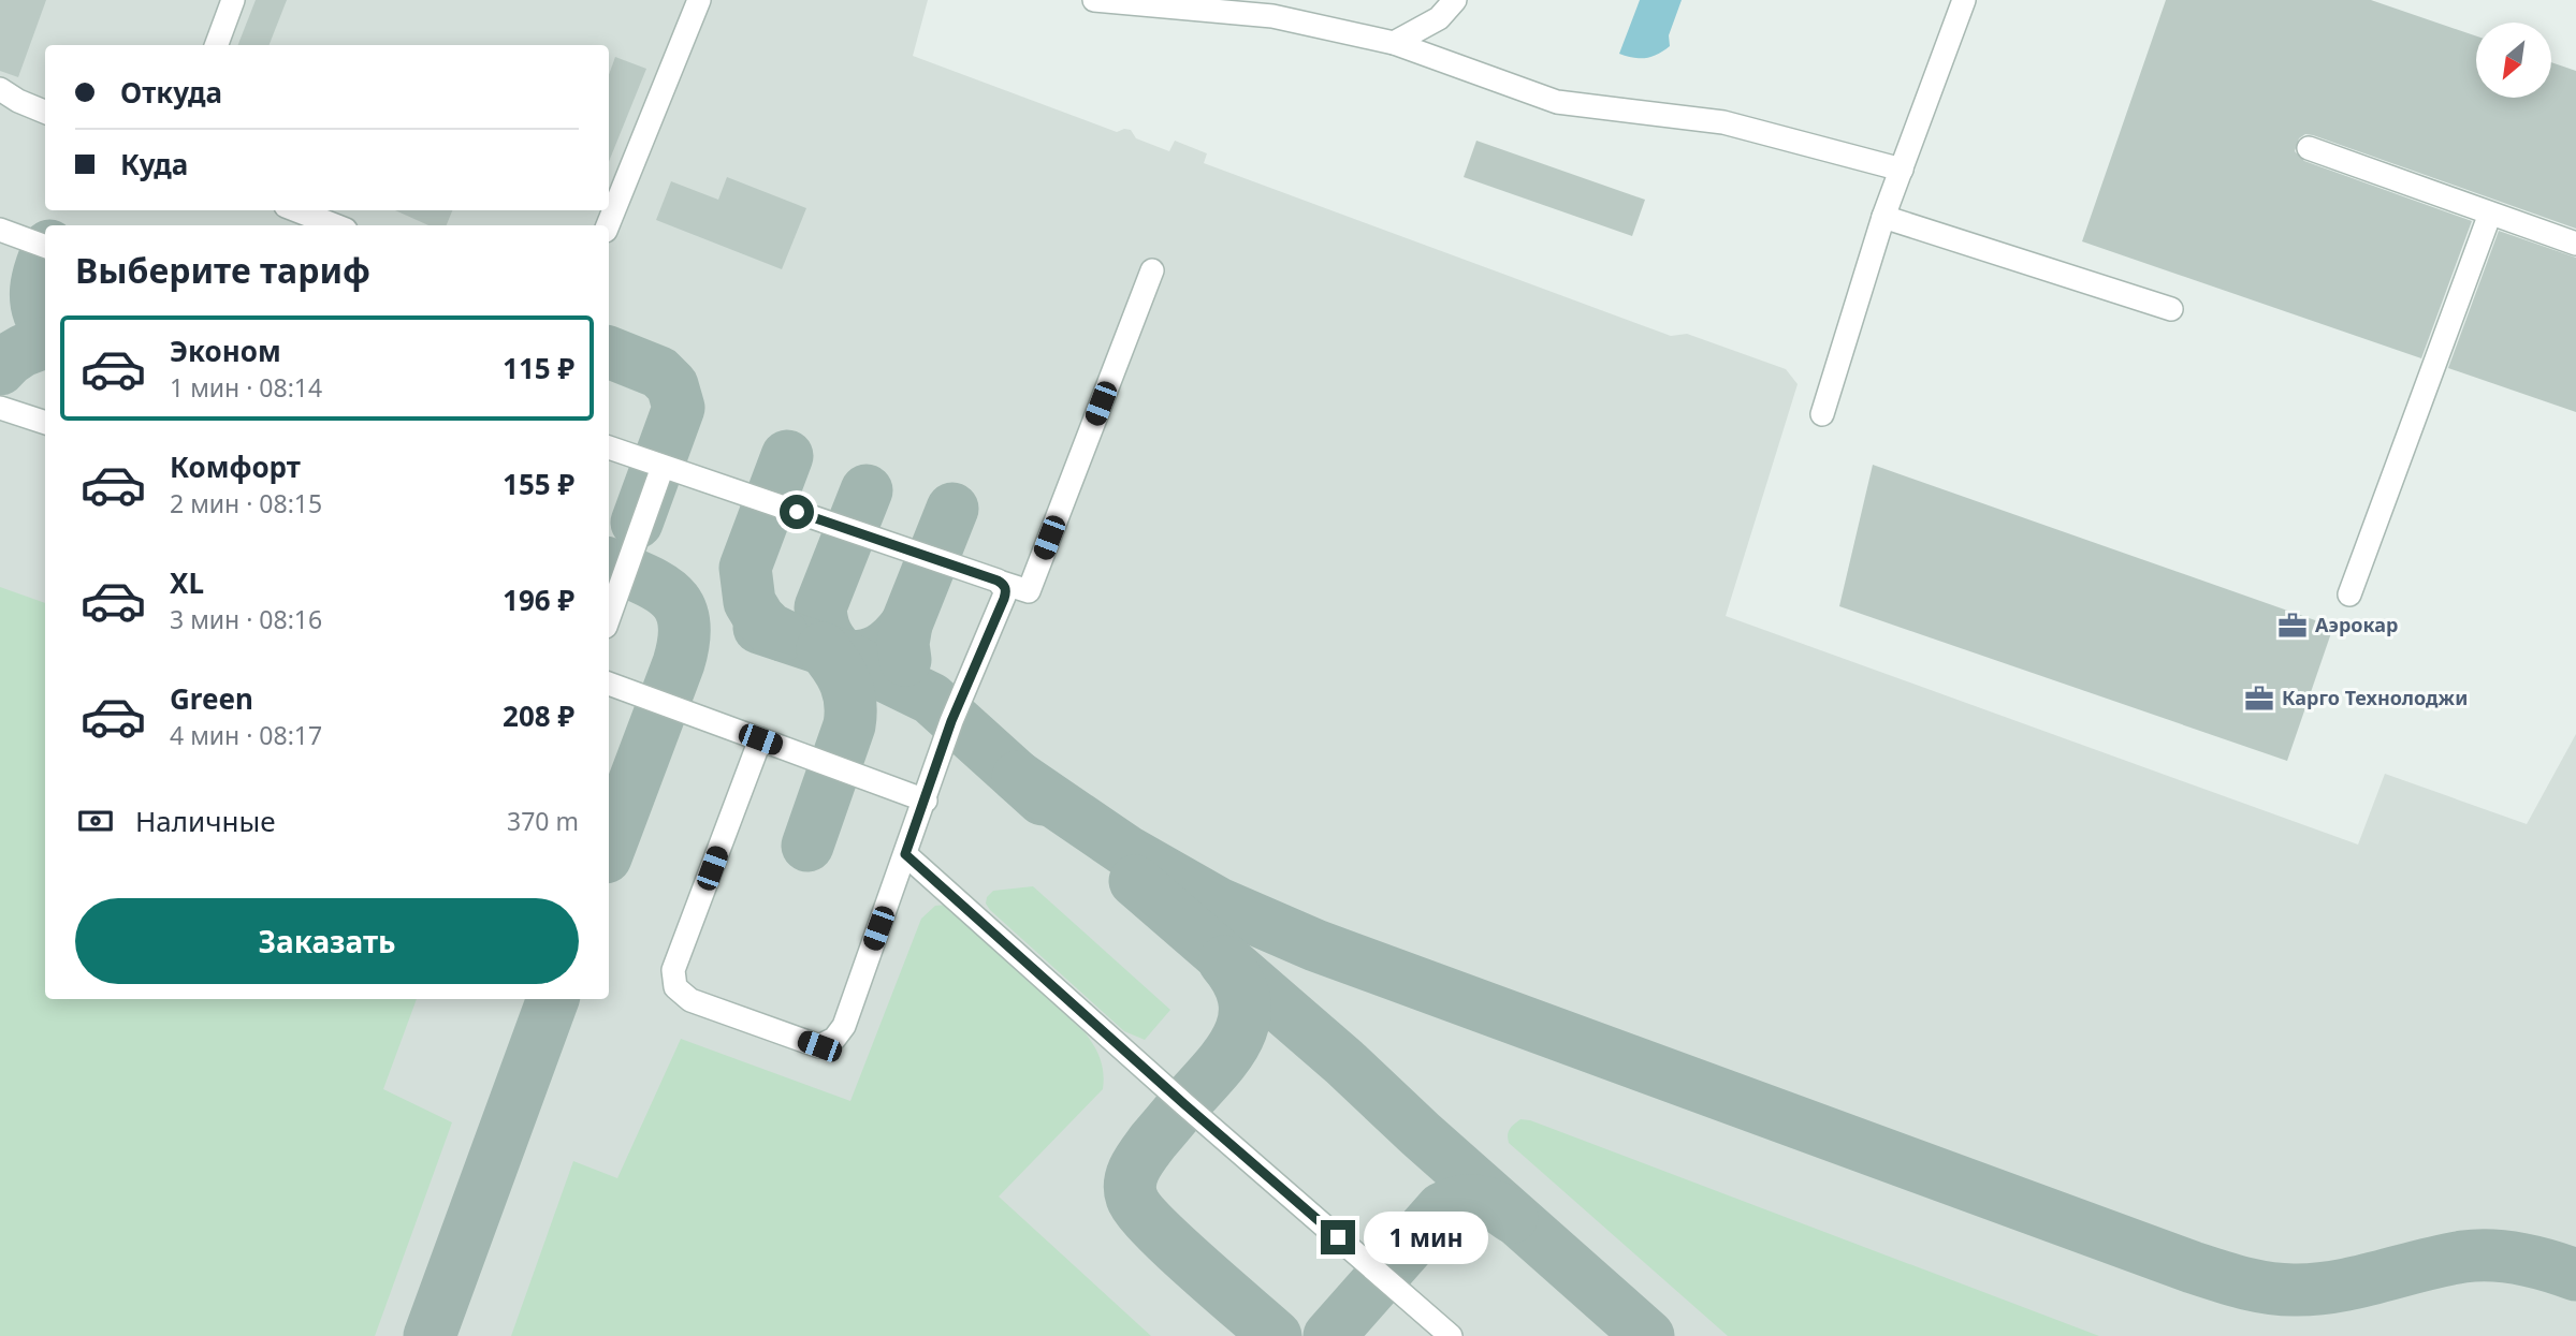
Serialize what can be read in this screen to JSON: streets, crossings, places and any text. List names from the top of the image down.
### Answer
{
  "places": {
    "office": ["Аэрокар", "Карго Технолоджи"]
  },
  "north": "bottom left",
  "page": {
    "banner": ["Откуда", "Куда"],
    "heading": "Выберите тариф",
    "list": [
      {
        "name": "Эконом",
        "note": "1 мин · 08:14",
        "value": "115 ₽"
      },
      {
        "name": "Комфорт",
        "note": "2 мин · 08:15",
        "value": "155 ₽"
      },
      {
        "name": "XL",
        "note": "3 мин · 08:16",
        "value": "196 ₽"
      },
      {
        "name": "Green",
        "note": "4 мин · 08:17",
        "value": "208 ₽"
      }
    ],
    "pay": ["Наличные", "370 m"],
    "buttons": "Заказать",
    "bubble": "1 мин"
  }
}
